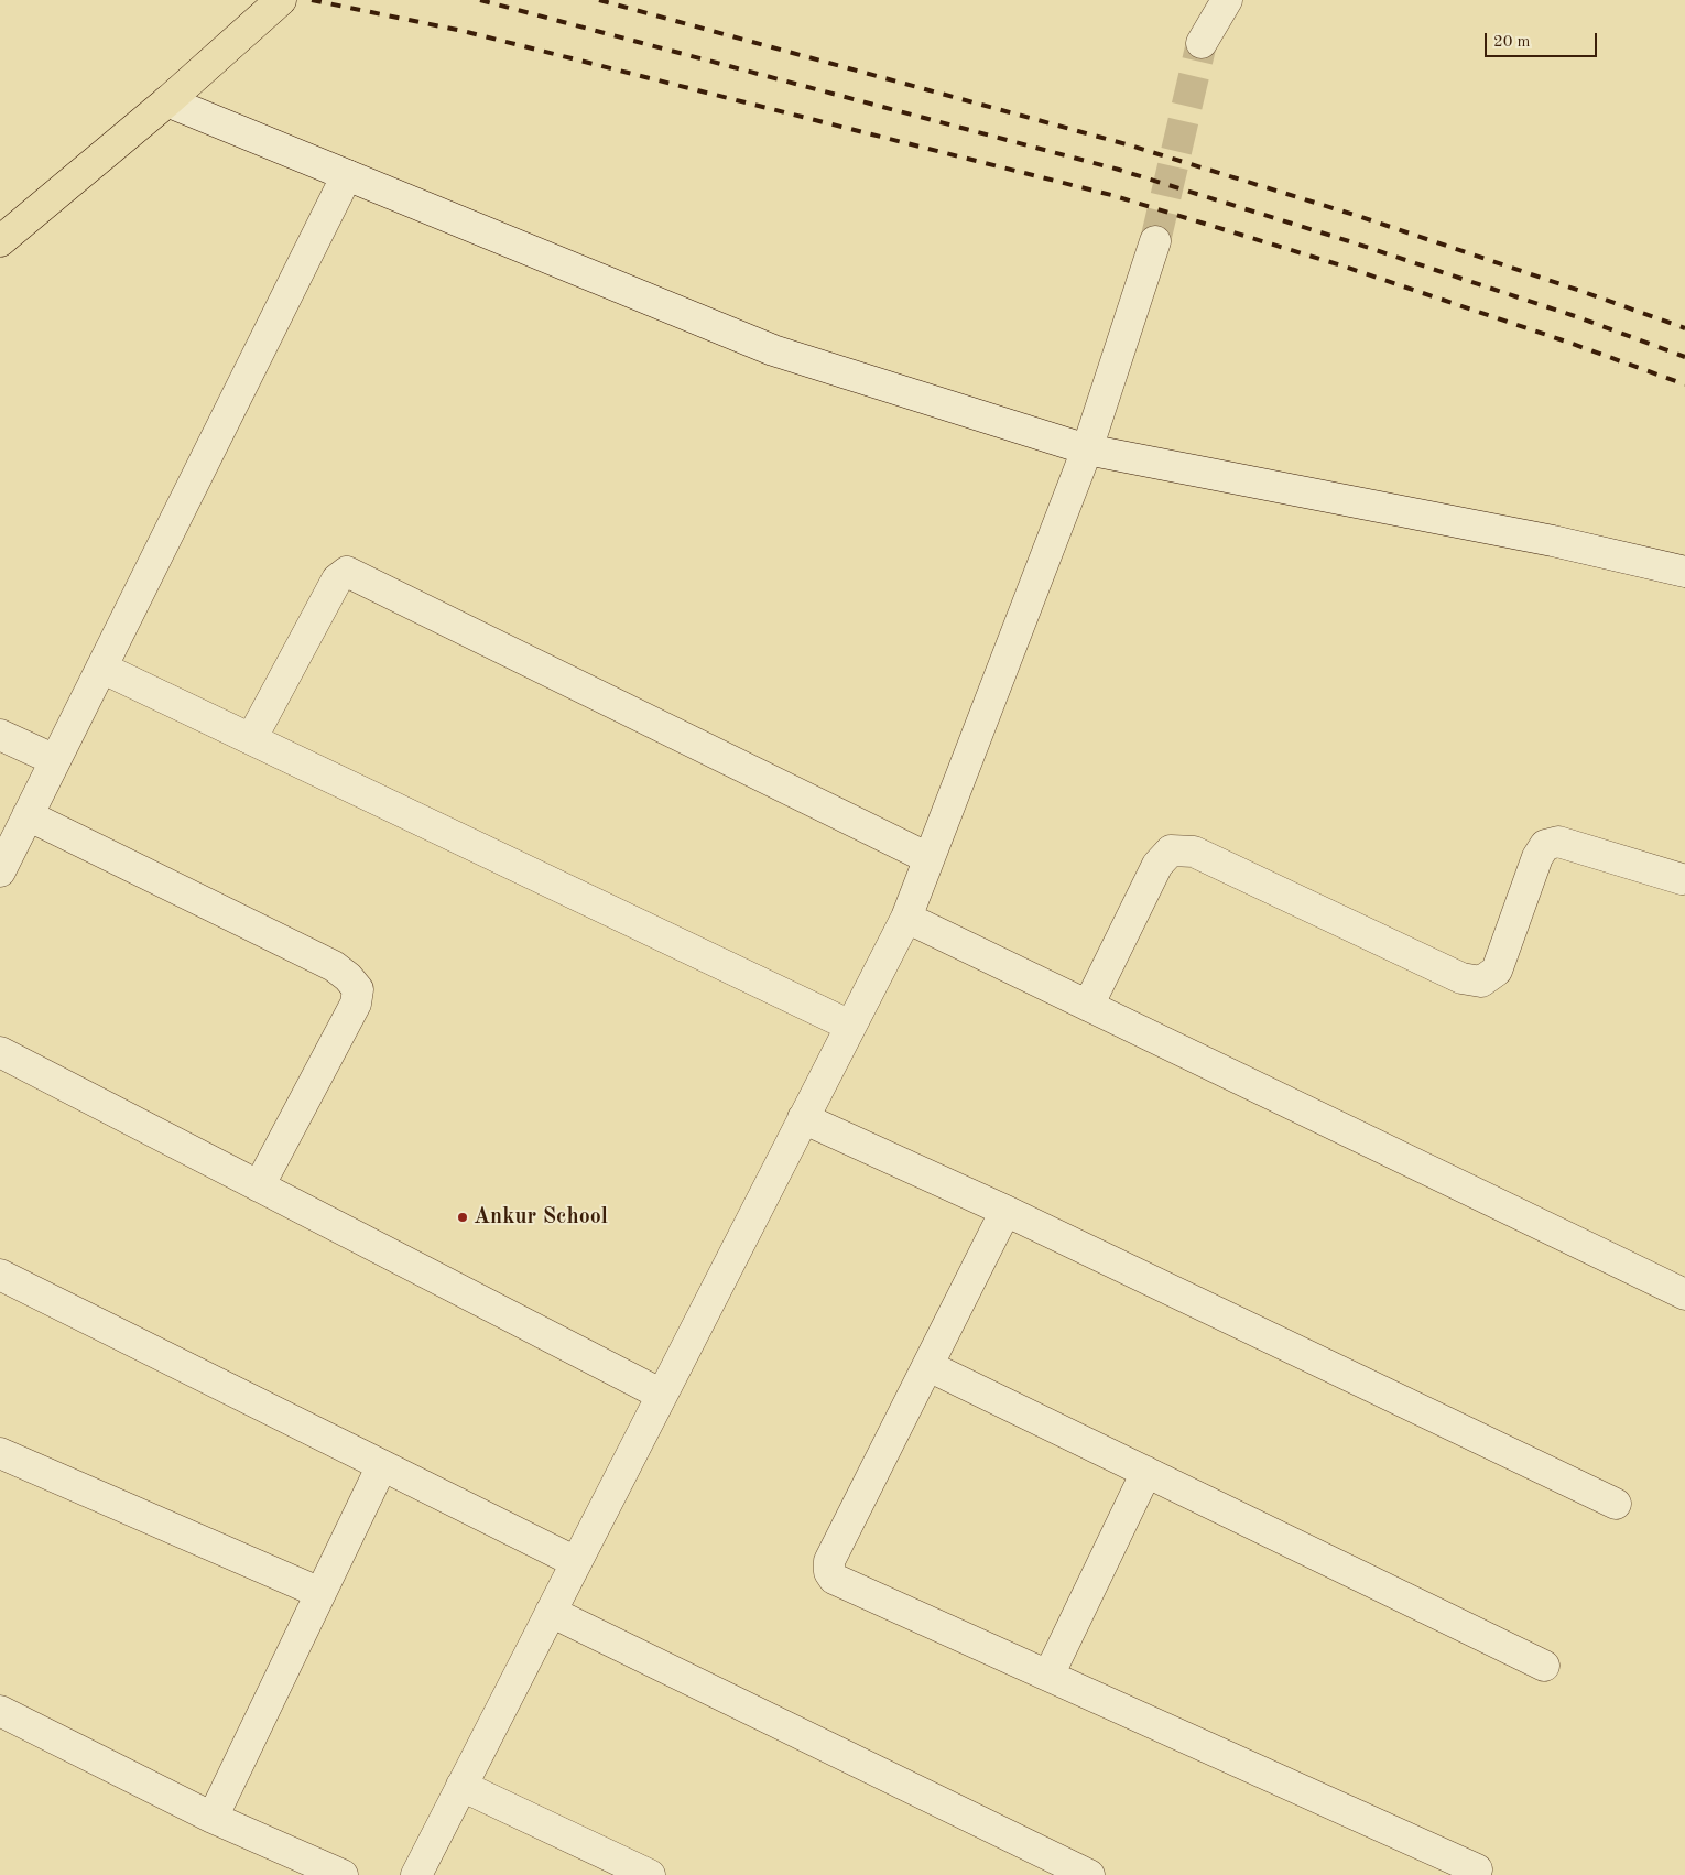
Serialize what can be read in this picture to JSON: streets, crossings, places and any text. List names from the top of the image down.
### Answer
{
  "places": ["Ankur School"],
  "scale_bar": "20 m"
}
